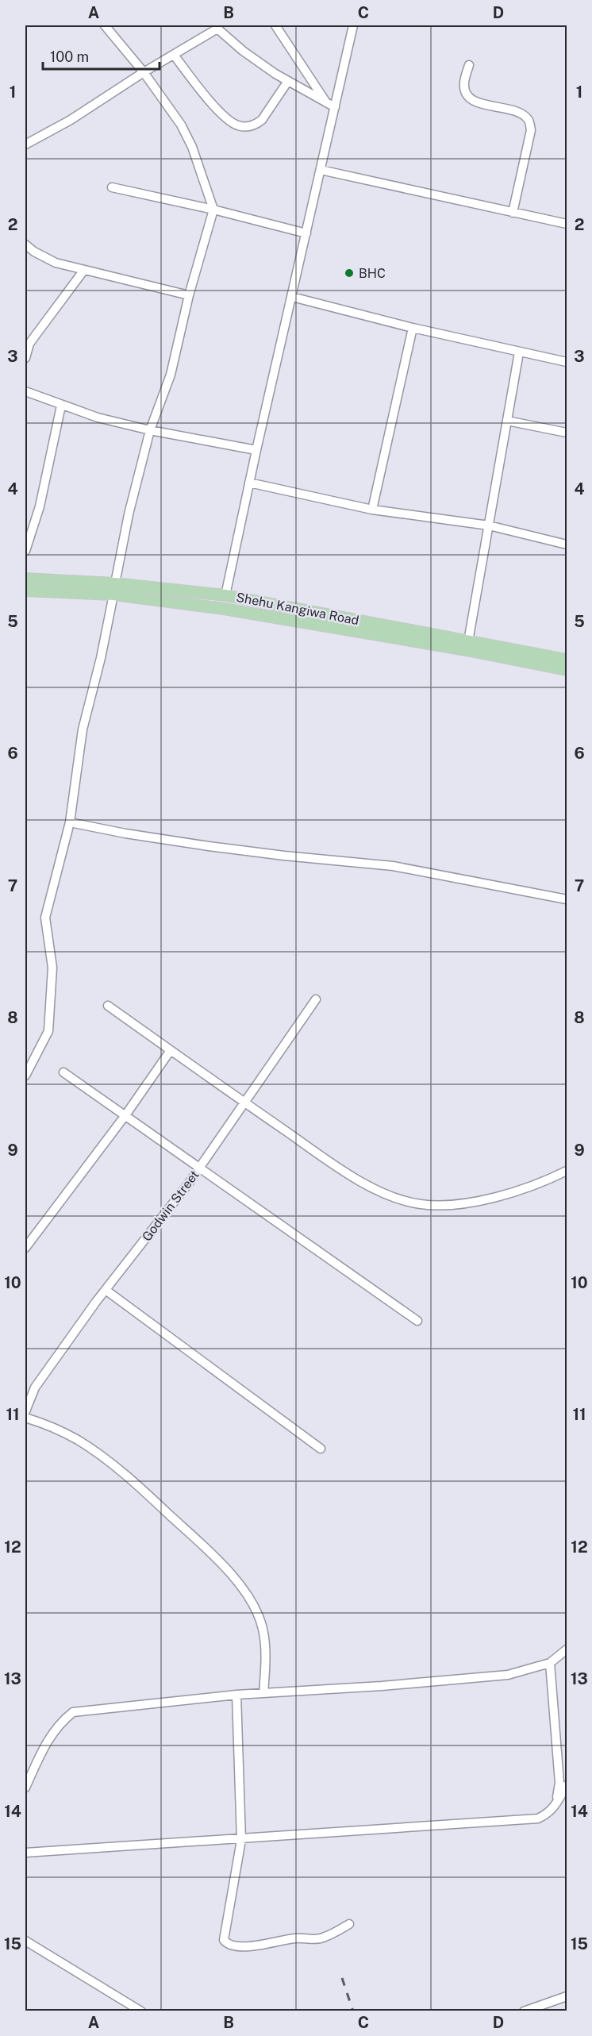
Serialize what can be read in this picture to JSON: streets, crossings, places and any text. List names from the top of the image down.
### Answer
{
  "streets": {
    "main road": ["Shehu Kangiwa Road"],
    "street": ["Godwin Street"]
  },
  "places": ["BHC"],
  "scale_bar": "100 m",
  "grid": {
    "columns": [
      "A",
      "B",
      "C",
      "D"
    ],
    "rows": [
      "1",
      "2",
      "3",
      "4",
      "5",
      "6",
      "7",
      "8",
      "9",
      "10",
      "11",
      "12",
      "13",
      "14",
      "15"
    ]
  }
}
